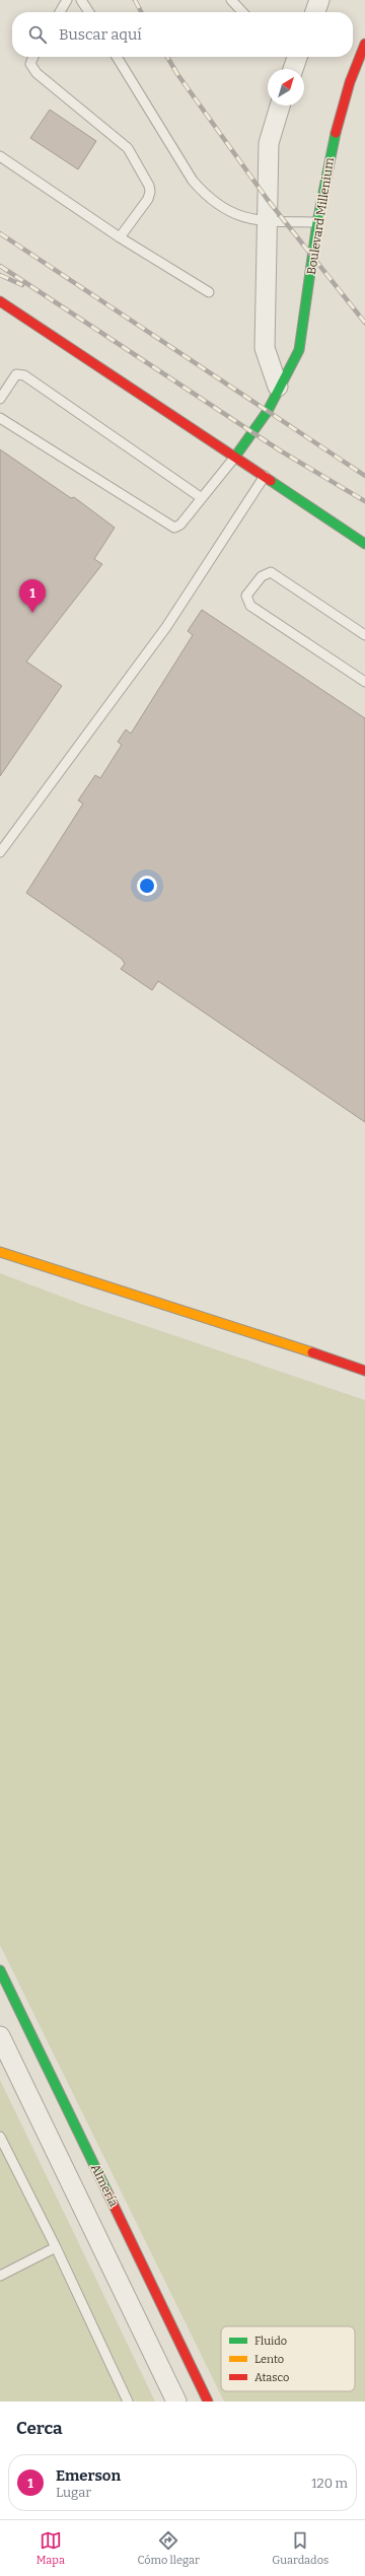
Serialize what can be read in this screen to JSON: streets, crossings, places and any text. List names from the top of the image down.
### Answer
{
  "streets": {
    "street": ["Boulevard Millenium", "Almería"]
  },
  "legend": ["Fluido", "Lento", "Atasco"],
  "north": "top right",
  "page": {
    "search": "Buscar aquí",
    "pins": "1",
    "heading": "Cerca",
    "list": [
      {
        "mark": "1",
        "name": "Emerson",
        "note": "Lugar",
        "value": "120 m"
      }
    ],
    "nav": ["Mapa", "Cómo llegar", "Guardados"]
  }
}
